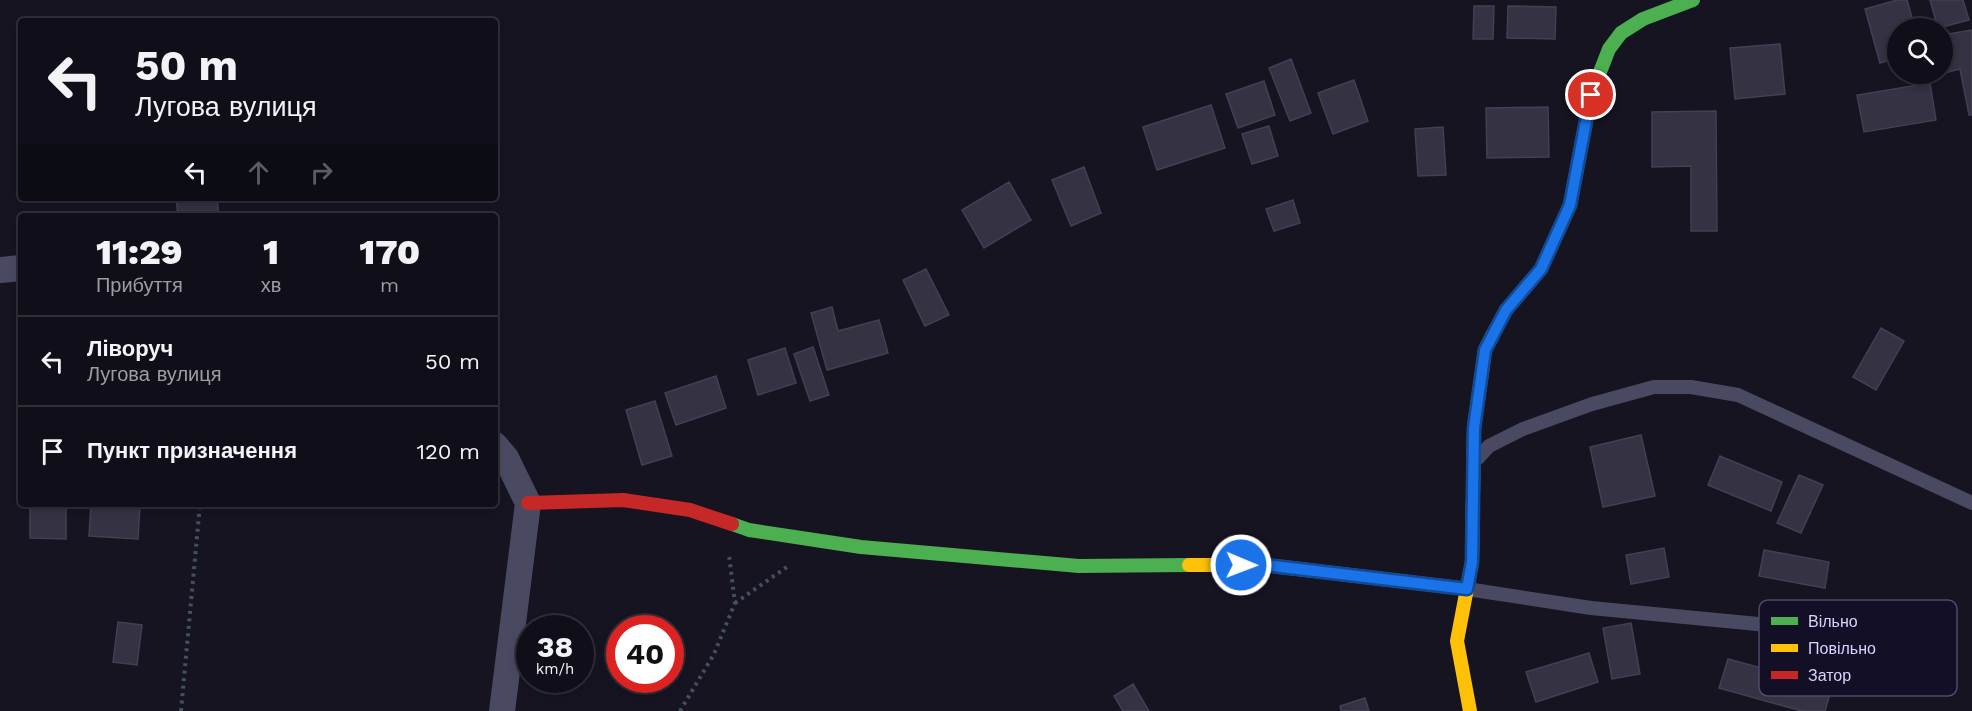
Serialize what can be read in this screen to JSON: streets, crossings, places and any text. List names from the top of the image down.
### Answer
{
  "legend": ["Вільно", "Повільно", "Затор"],
  "page": {
    "turn": ["50 m", "Лугова вулиця"],
    "eta": [
      "11:29",
      "Прибуття",
      "1",
      "хв",
      "170",
      "m"
    ],
    "list": [
      {
        "name": "Ліворуч",
        "note": "Лугова вулиця",
        "value": "50 m"
      },
      {
        "name": "Пункт призначення",
        "value": "120 m"
      }
    ],
    "speed": "38 km/h",
    "limit": "40"
  }
}
